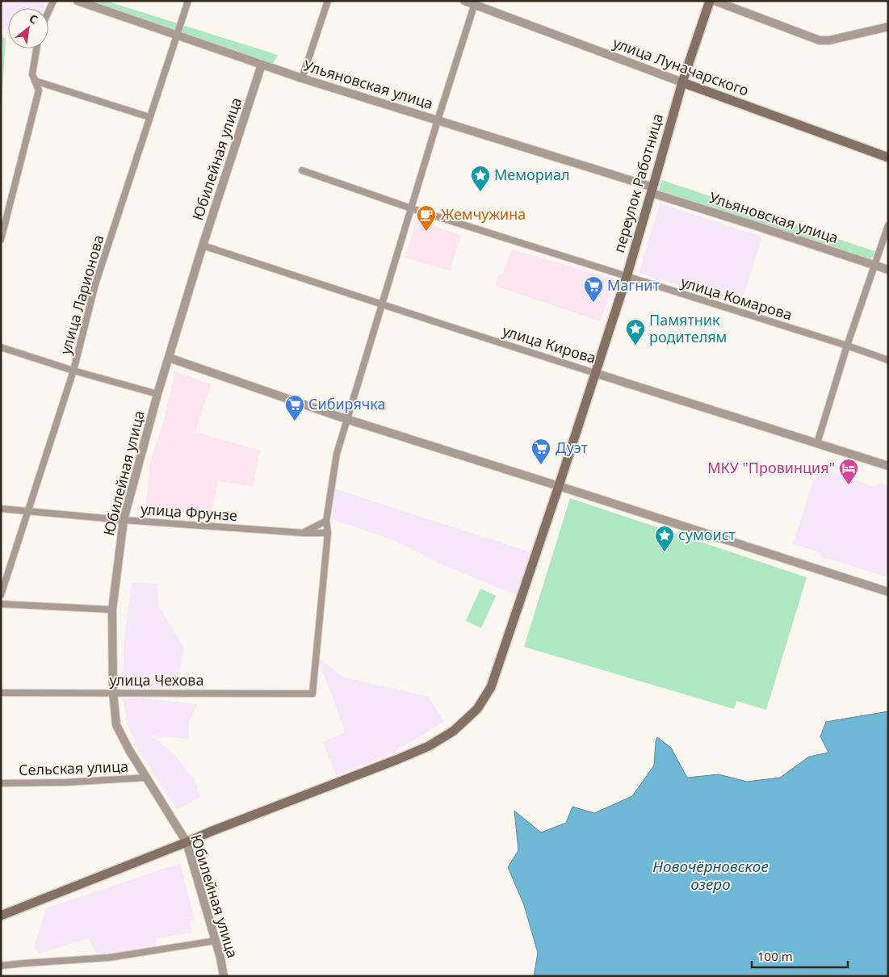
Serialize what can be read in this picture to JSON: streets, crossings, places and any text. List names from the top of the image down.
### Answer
{
  "streets": {
    "main road": ["улица Луначарского", "переулок Работница"],
    "street": [
      "Ульяновская улица",
      "Юбилейная улица",
      "улица Ларионова",
      "улица Комарова",
      "улица Кирова",
      "улица Фрунзе",
      "улица Чехова",
      "Сельская улица"
    ]
  },
  "crossings": [
    ["улица Луначарского", "переулок Работница"],
    ["Ульяновская улица", "Юбилейная улица"],
    ["Ульяновская улица", "переулок Работница"],
    ["Ульяновская улица", "улица Ларионова"],
    ["Юбилейная улица", "переулок Работница"],
    ["Юбилейная улица", "улица Кирова"],
    ["Юбилейная улица", "улица Фрунзе"],
    ["Юбилейная улица", "улица Чехова"],
    ["Юбилейная улица", "Сельская улица"],
    ["переулок Работница", "улица Комарова"],
    ["переулок Работница", "улица Кирова"],
    ["улица Ларионова", "улица Фрунзе"],
    ["улица Фрунзе", "улица Чехова"]
  ],
  "water": ["Новочёрновское озеро"],
  "places": {
    "place": ["Мемориал", "Памятник родителям", "сумоист"],
    "cafe": ["Жемчужина"],
    "supermarket": ["Магнит", "Сибирячка", "Дуэт"],
    "hotel": ["МКУ \"Провинция\""]
  },
  "scale_bar": "100 m",
  "north": "top right"
}
